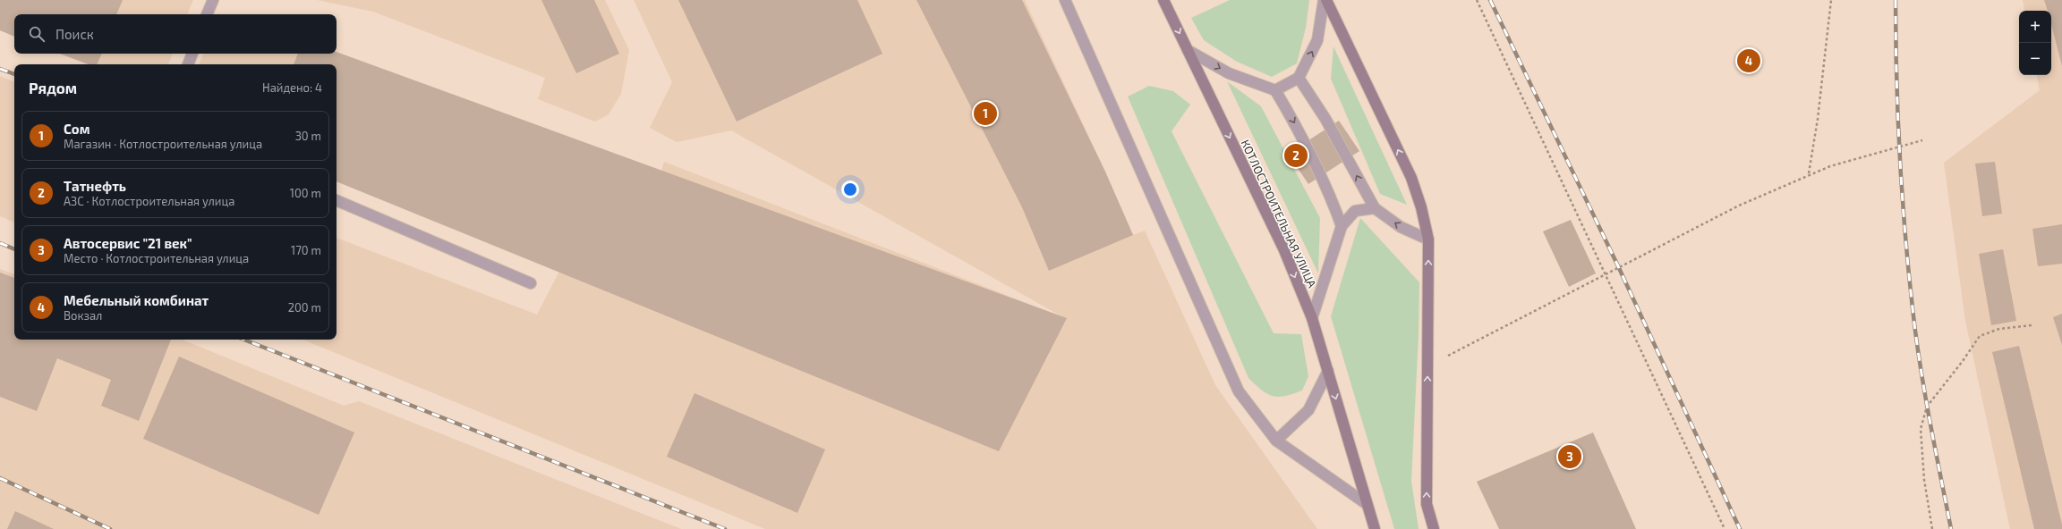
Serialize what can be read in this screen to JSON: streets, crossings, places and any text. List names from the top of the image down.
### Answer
{
  "streets": {
    "main road": ["КОТЛОСТРОИТЕЛЬНАЯ УЛИЦА"]
  },
  "one_way": ["КОТЛОСТРОИТЕЛЬНАЯ УЛИЦА"],
  "page": {
    "map_buttons": ["+", "−"],
    "search": "Поиск",
    "pins": [
      "4",
      "1",
      "2",
      "3"
    ],
    "heading": ["Рядом", "Найдено: 4"],
    "list": [
      {
        "mark": "1",
        "name": "Сом",
        "note": "Магазин · Котлостроительная улица",
        "value": "30 m"
      },
      {
        "mark": "2",
        "name": "Татнефть",
        "note": "АЗС · Котлостроительная улица",
        "value": "100 m"
      },
      {
        "mark": "3",
        "name": "Автосервис \"21 век\"",
        "note": "Место · Котлостроительная улица",
        "value": "170 m"
      },
      {
        "mark": "4",
        "name": "Мебельный комбинат",
        "note": "Вокзал",
        "value": "200 m"
      }
    ]
  }
}
